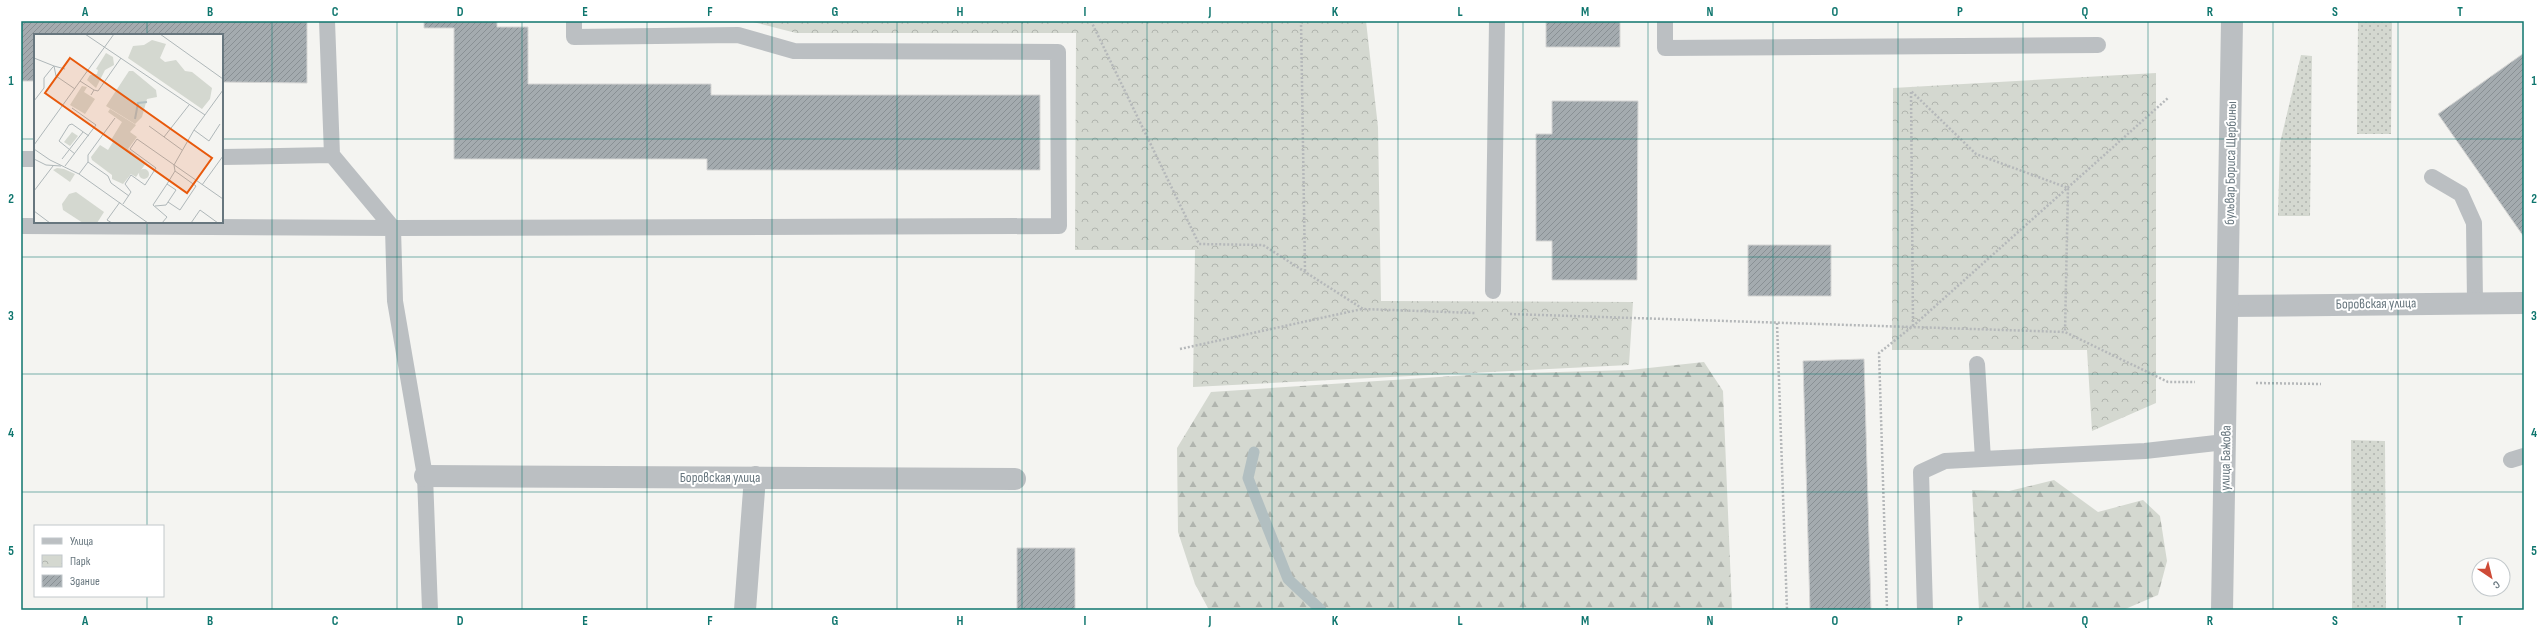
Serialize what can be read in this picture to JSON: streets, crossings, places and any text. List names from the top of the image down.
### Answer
{
  "streets": {
    "street": ["бульвар Бориса Щербины", "Боровская улица", "улица Бажова"]
  },
  "crossings": [
    ["бульвар Бориса Щербины", "Боровская улица"],
    ["бульвар Бориса Щербины", "улица Бажова"],
    ["Боровская улица", "улица Бажова"]
  ],
  "legend": ["Улица", "Парк", "Здание"],
  "north": "bottom right",
  "grid": {
    "columns": [
      "A",
      "B",
      "C",
      "D",
      "E",
      "F",
      "G",
      "H",
      "I",
      "J",
      "K",
      "L",
      "M",
      "N",
      "O",
      "P",
      "Q",
      "R",
      "S",
      "T"
    ],
    "rows": [
      "1",
      "2",
      "3",
      "4",
      "5"
    ]
  }
}
